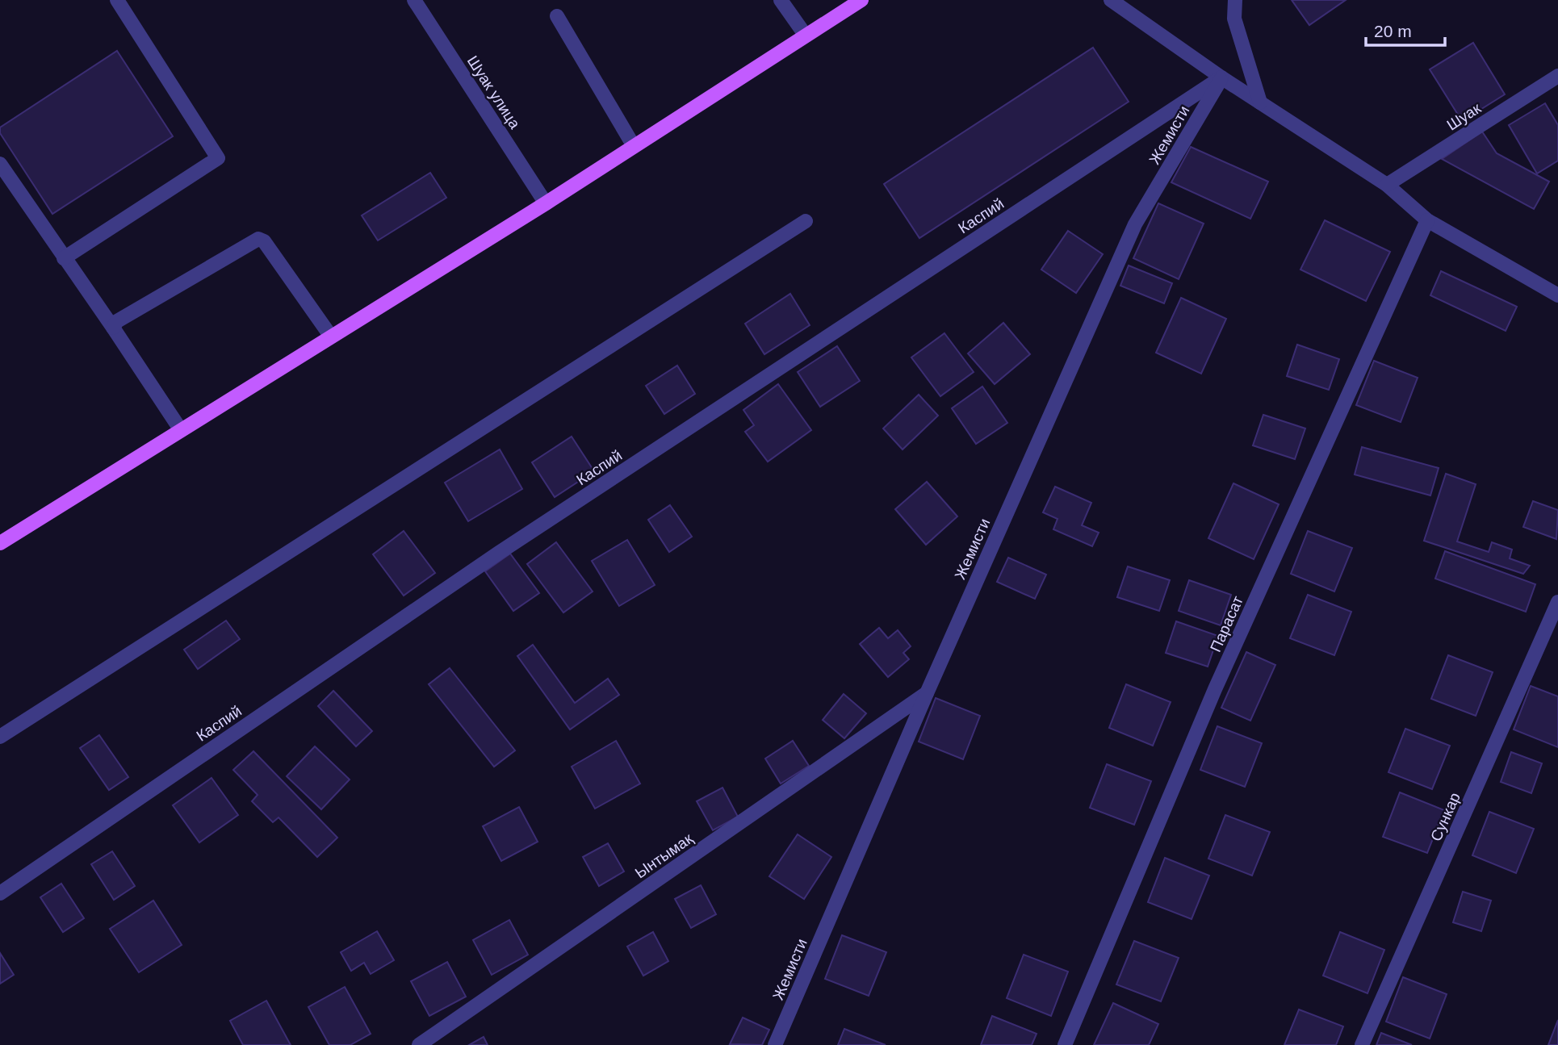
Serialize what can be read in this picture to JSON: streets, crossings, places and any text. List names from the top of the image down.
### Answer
{
  "streets": {
    "street": [
      "Шуак улица",
      "Шуак",
      "Жемисти",
      "Каспий",
      "Парасат",
      "Сункар",
      "Ынтымақ"
    ]
  },
  "crossings": [
    ["Жемисти", "Каспий"],
    ["Жемисти", "Ынтымақ"]
  ],
  "scale_bar": "20 m"
}
